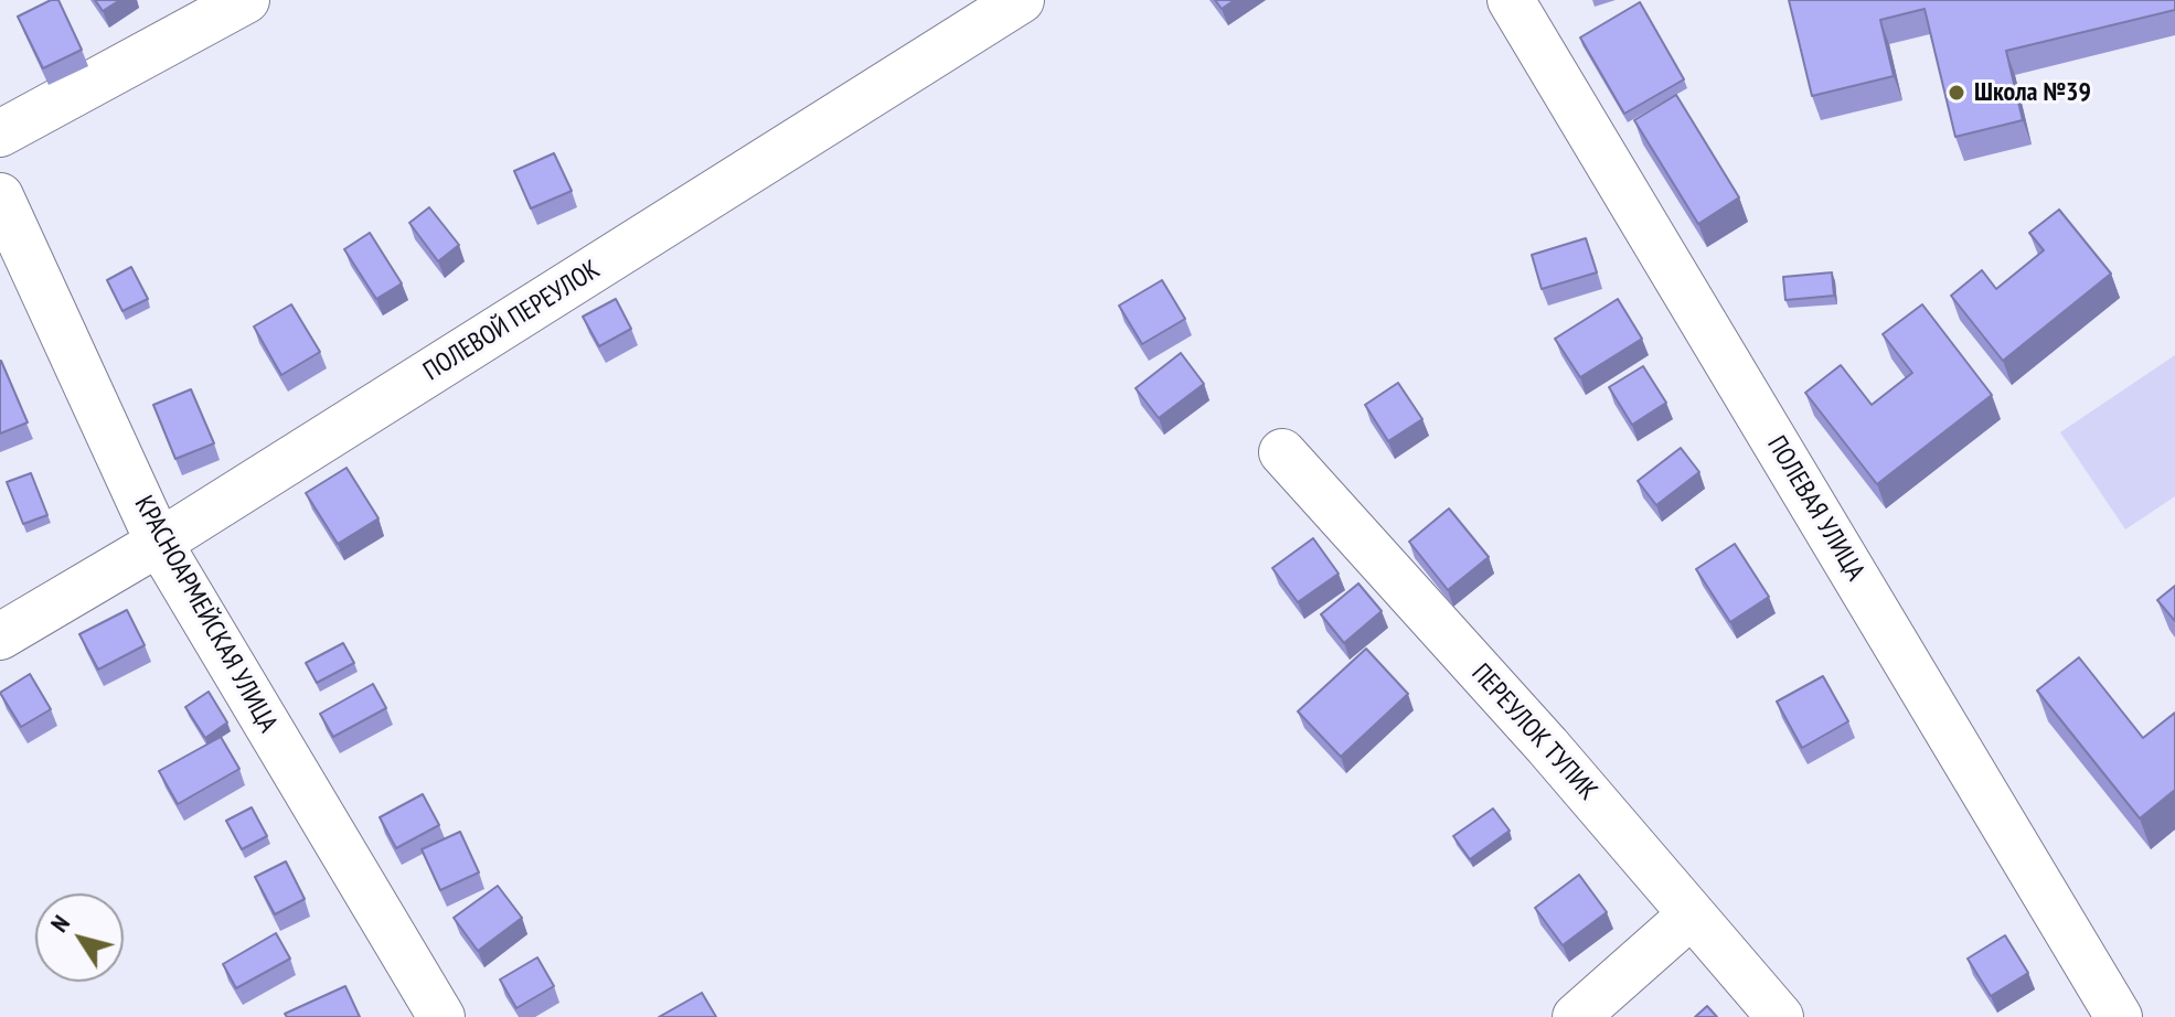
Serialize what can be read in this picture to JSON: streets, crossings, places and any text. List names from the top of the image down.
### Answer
{
  "streets": {
    "street": [
      "ПОЛЕВОЙ ПЕРЕУЛОК",
      "ПОЛЕВАЯ УЛИЦА",
      "КРАСНОАРМЕЙСКАЯ УЛИЦА",
      "ПЕРЕУЛОК ТУПИК"
    ]
  },
  "crossings": [
    ["ПОЛЕВОЙ ПЕРЕУЛОК", "КРАСНОАРМЕЙСКАЯ УЛИЦА"]
  ],
  "places": ["Школа №39"],
  "north": "top left"
}
